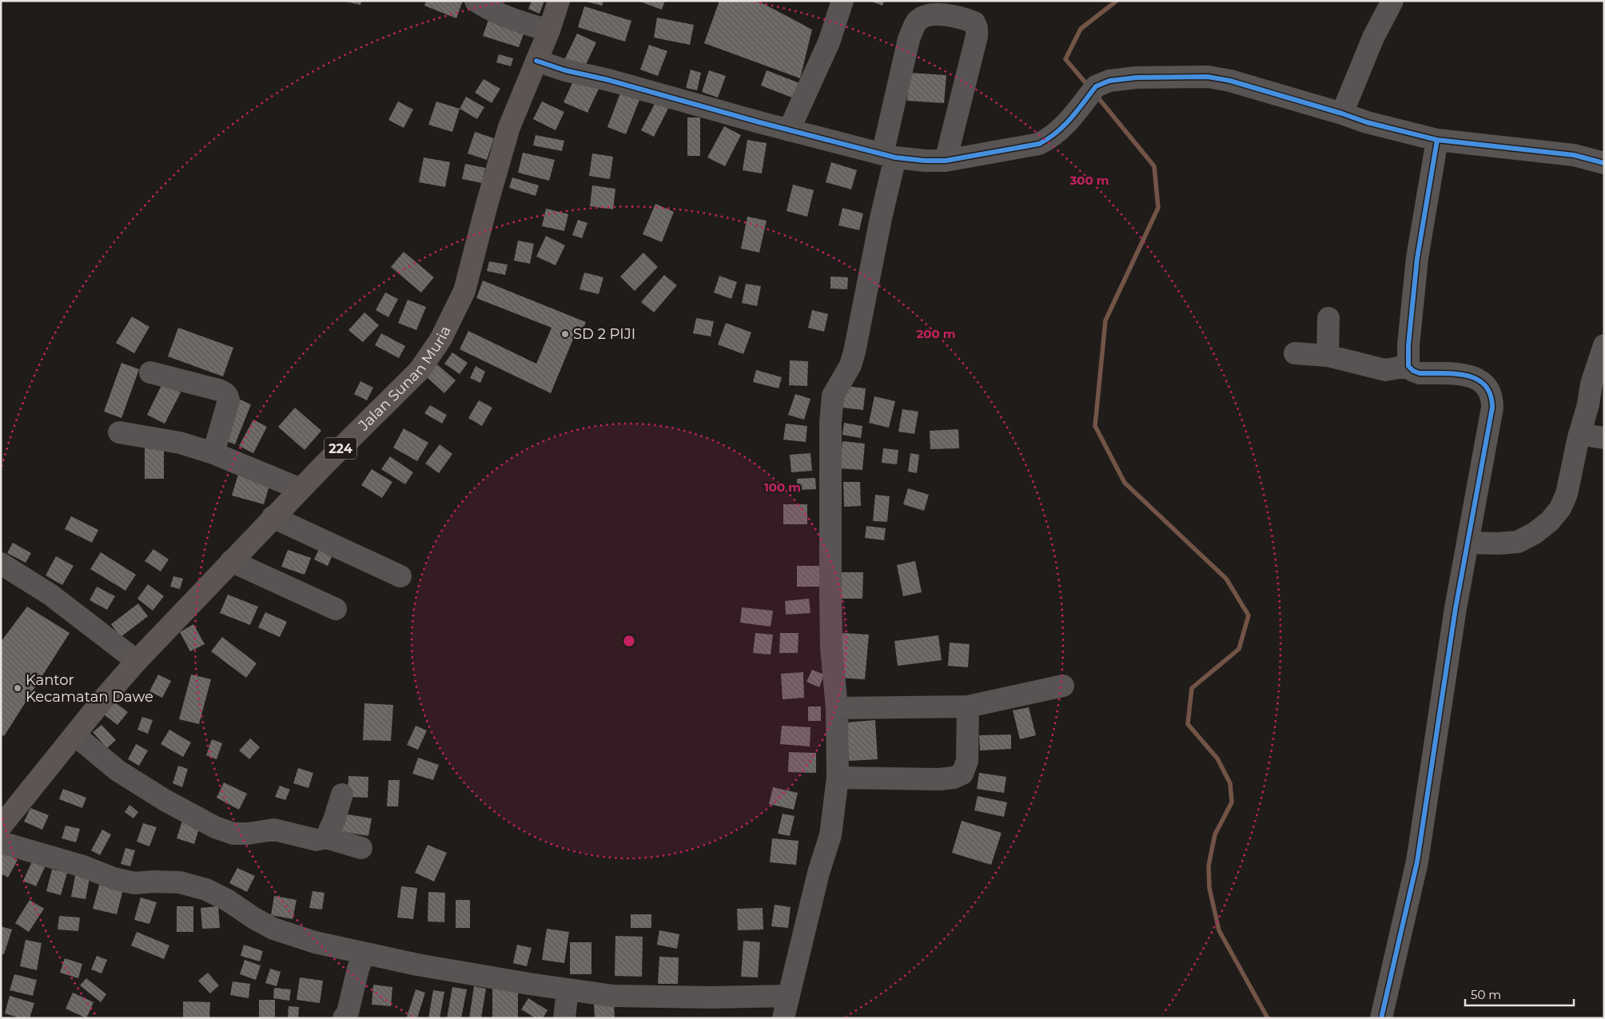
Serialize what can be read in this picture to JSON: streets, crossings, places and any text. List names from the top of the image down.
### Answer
{
  "streets": {
    "main road": ["Jalan Sunan Muria", "224"]
  },
  "places": ["SD 2 PIJI", "Kantor Kecamatan Dawe"],
  "scale_bar": "50 m",
  "rings": ["300 m", "200 m", "100 m"]
}
